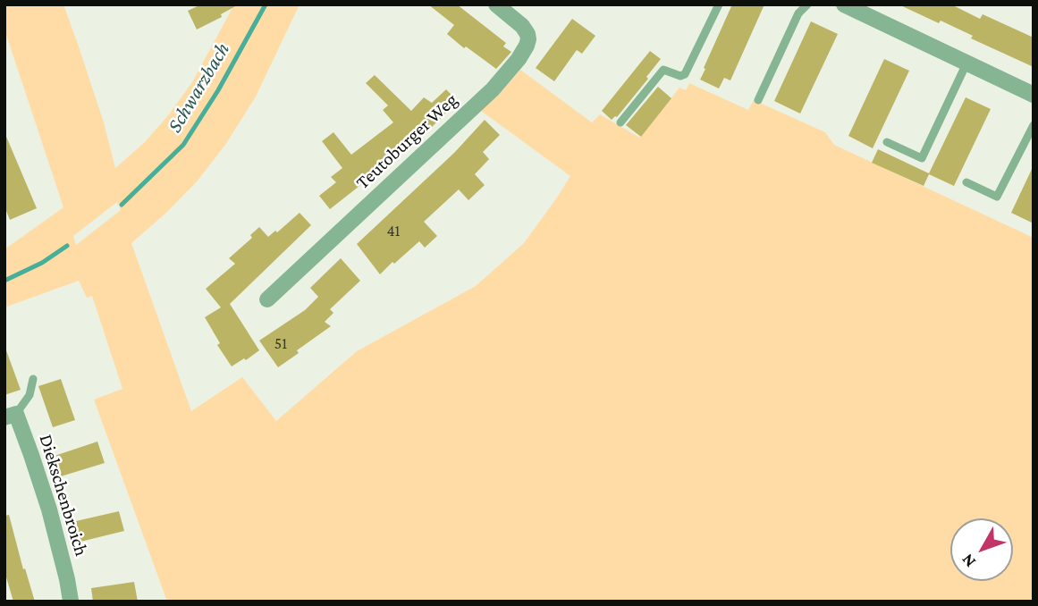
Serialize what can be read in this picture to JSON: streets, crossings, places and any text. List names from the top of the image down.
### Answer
{
  "streets": {
    "street": ["Teutoburger Weg", "Diekschenbroich"]
  },
  "water": ["Schwarzbach"],
  "house_numbers": ["41", "51"],
  "north": "bottom left"
}
